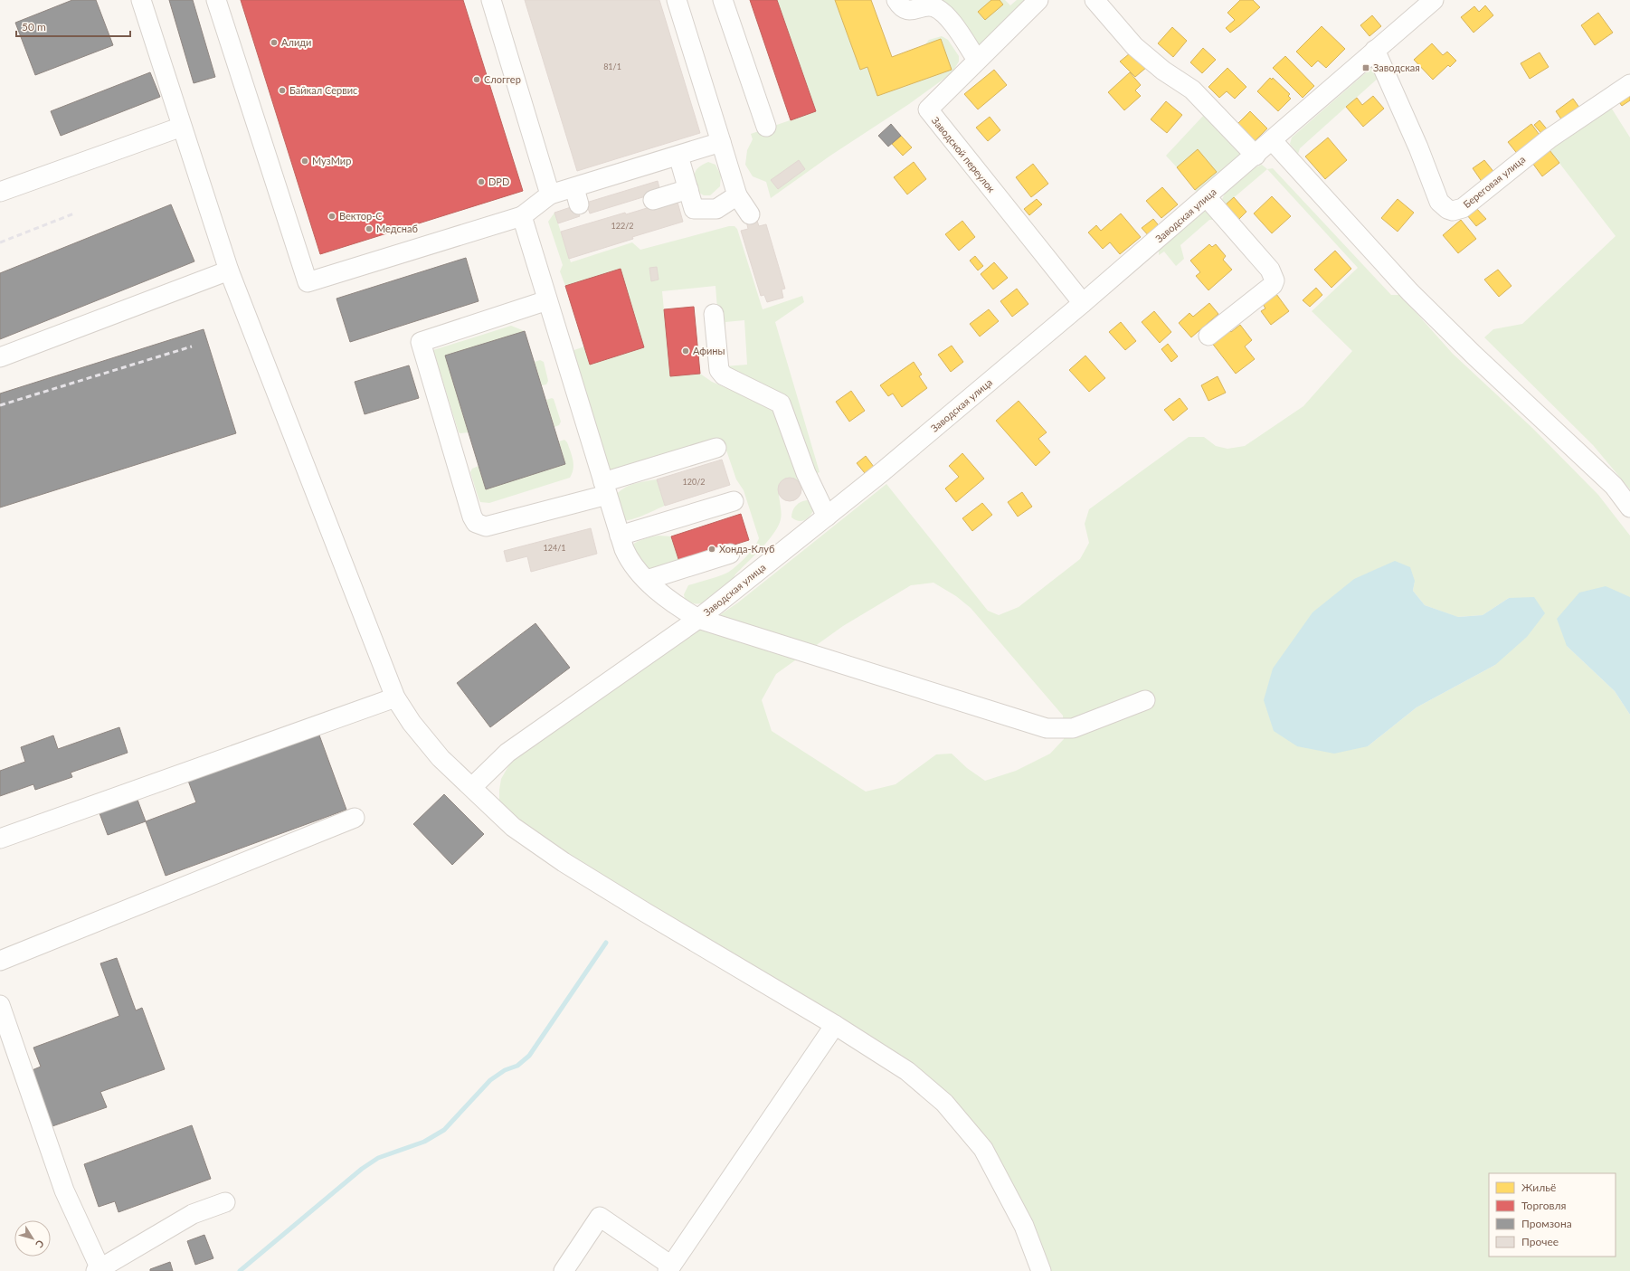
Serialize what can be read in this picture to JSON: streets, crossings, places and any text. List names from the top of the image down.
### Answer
{
  "streets": {
    "street": ["Заводской переулок", "Береговая улица", "Заводская улица"]
  },
  "crossings": [
    ["Заводской переулок", "Заводская улица"],
    ["Береговая улица", "Заводская улица"]
  ],
  "places": {
    "other": [
      "Алиди",
      "Слоггер",
      "Байкал Сервис",
      "МузМир",
      "DPD",
      "Вектор-С",
      "Медснаб",
      "Афины",
      "Хонда-Клуб"
    ],
    "transit": ["Заводская"]
  },
  "house_numbers": [
    "81/1",
    "122/2",
    "120/2",
    "124/1"
  ],
  "legend": [
    "Жильё",
    "Торговля",
    "Промзона",
    "Прочее"
  ],
  "scale_bar": "50 m",
  "north": "bottom right"
}
